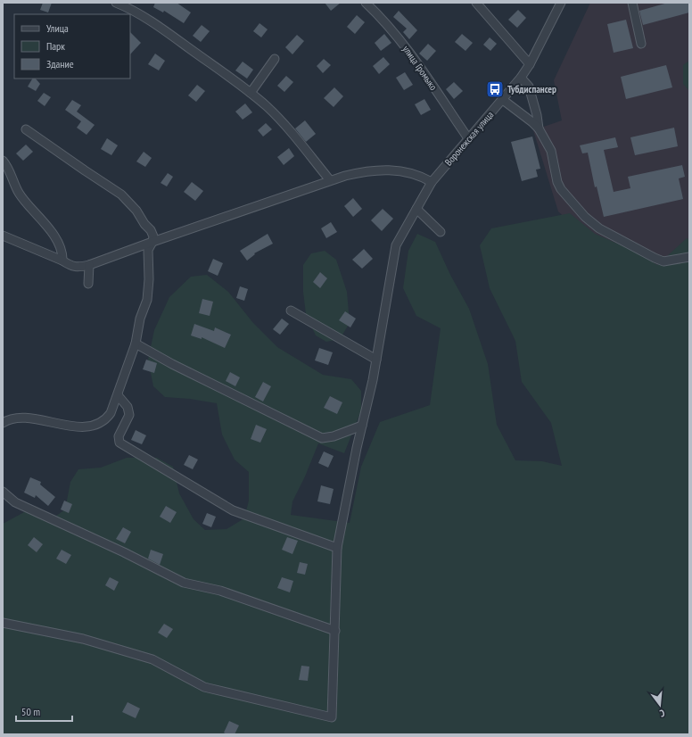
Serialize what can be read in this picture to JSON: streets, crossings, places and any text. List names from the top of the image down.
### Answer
{
  "streets": {
    "street": ["улица Громыко", "Воронежская улица"]
  },
  "crossings": [
    ["улица Громыко", "Воронежская улица"]
  ],
  "places": {
    "bus stop": ["Тубдиспансер"]
  },
  "legend": ["Улица", "Парк", "Здание"],
  "scale_bar": "50 m",
  "north": "bottom"
}
